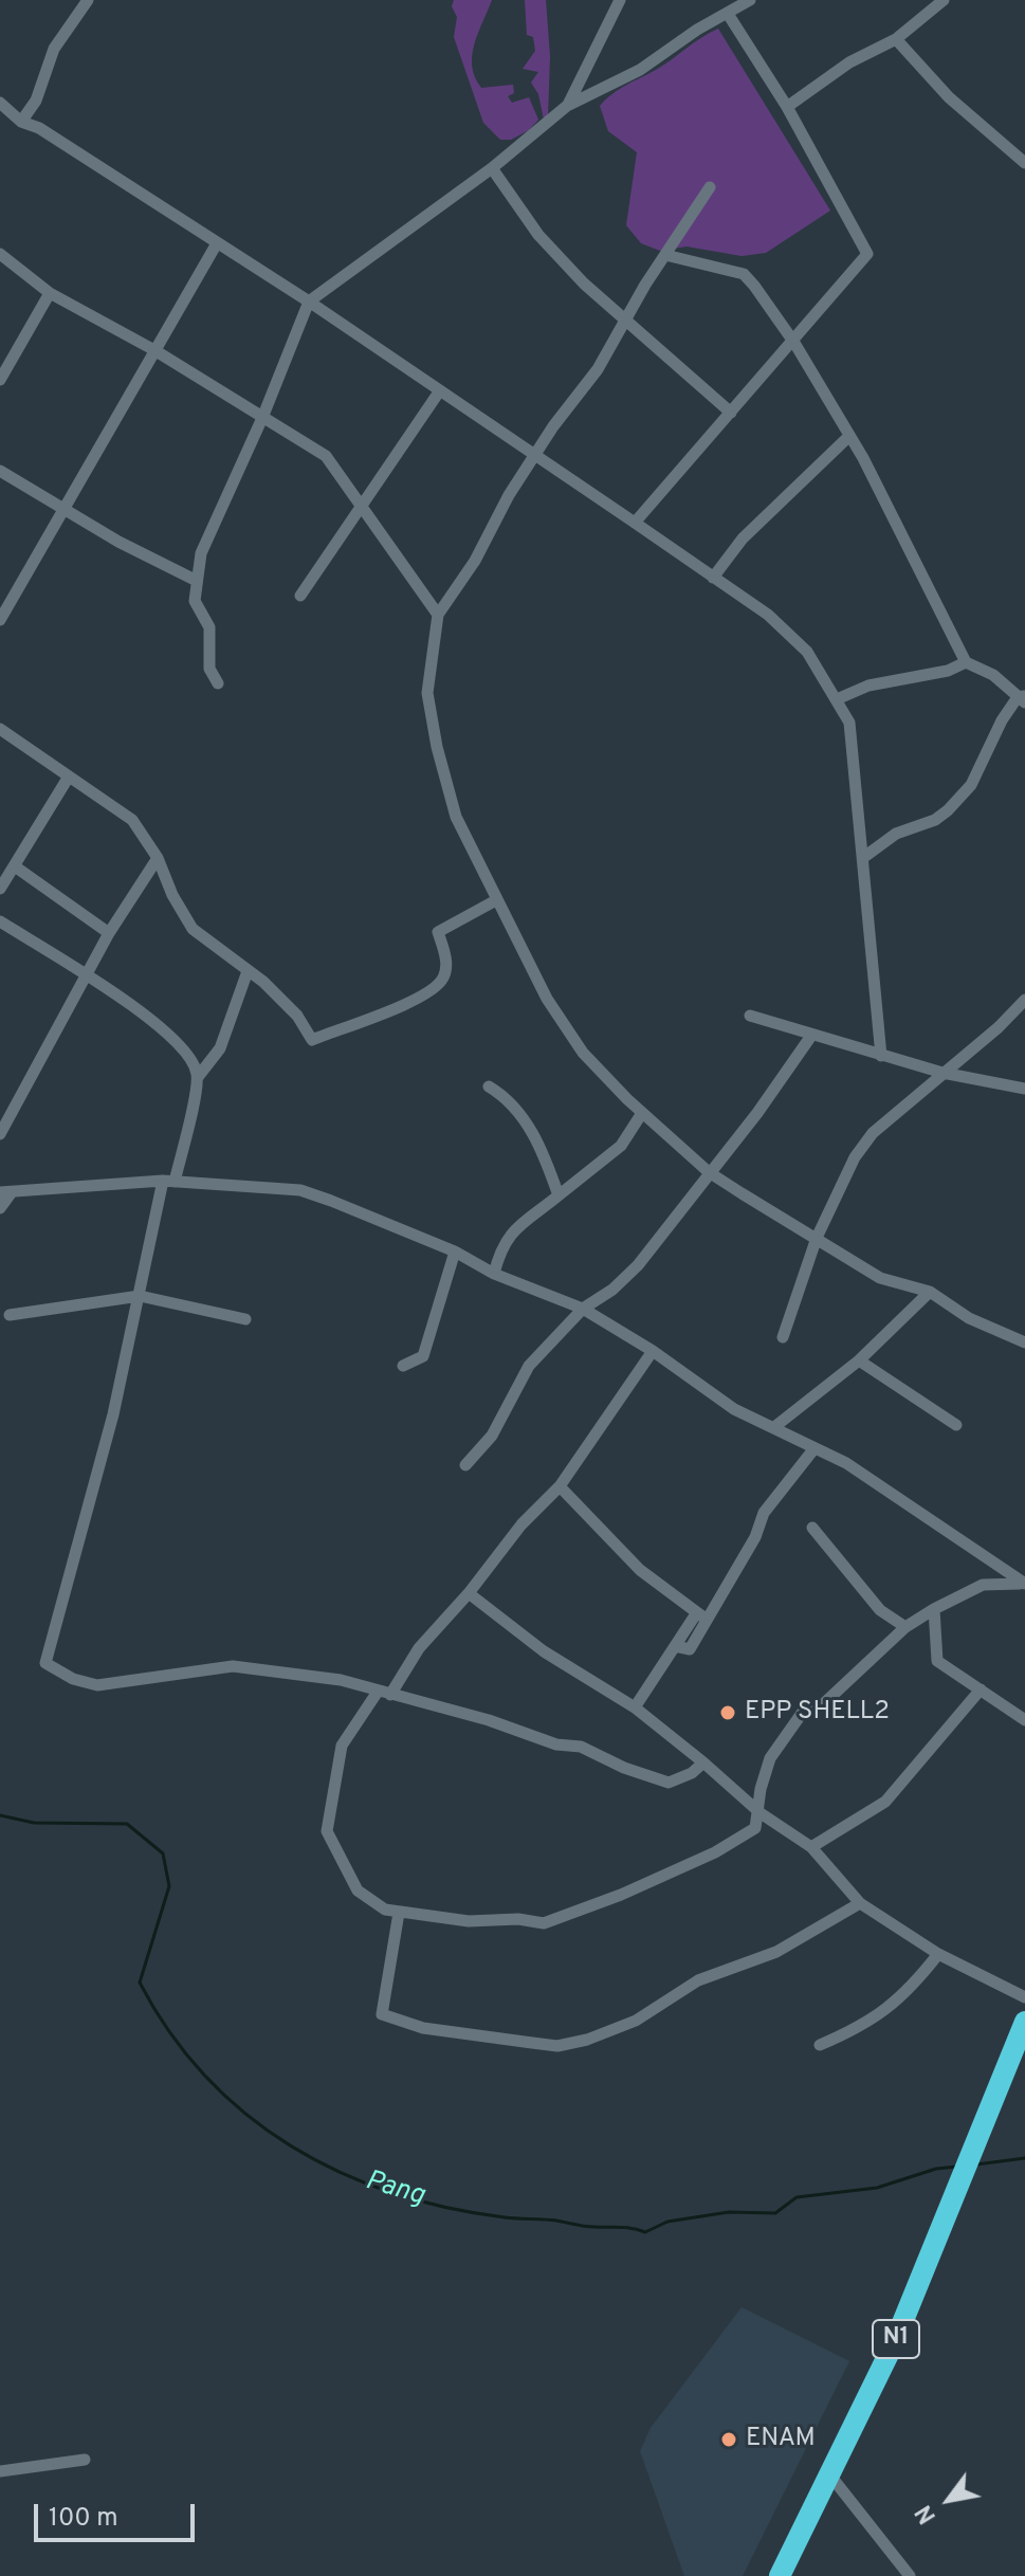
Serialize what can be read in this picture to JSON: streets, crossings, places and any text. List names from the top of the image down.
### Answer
{
  "streets": {
    "highway": ["N1"]
  },
  "water": ["Pang"],
  "places": ["EPP SHELL2", "ENAM"],
  "scale_bar": "100 m",
  "north": "bottom left"
}
